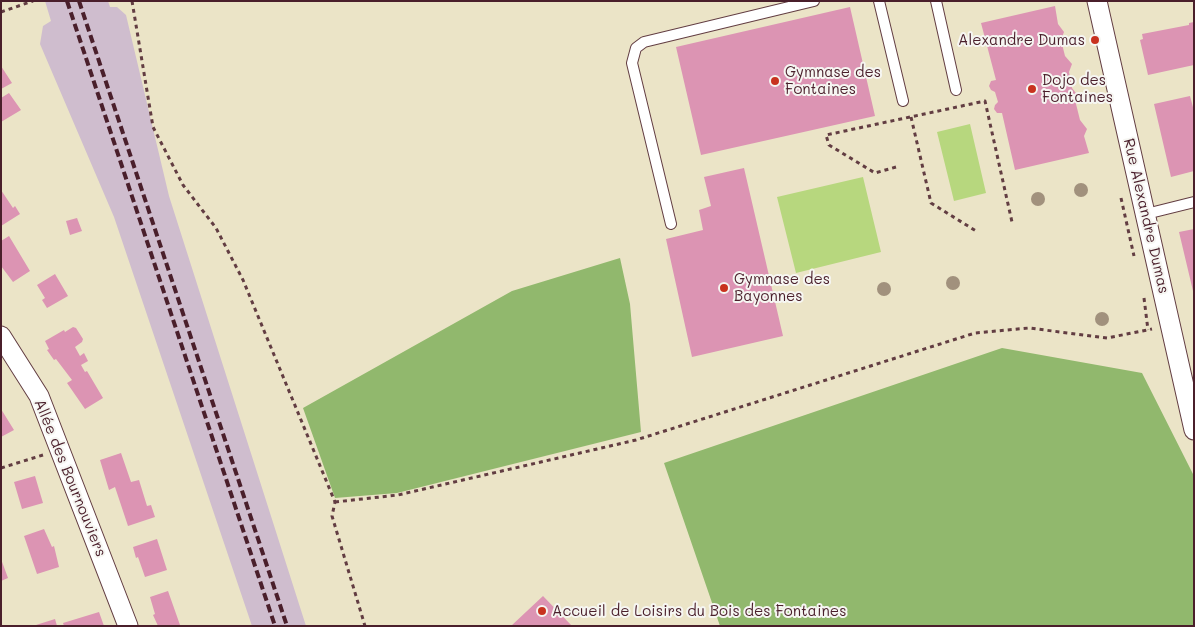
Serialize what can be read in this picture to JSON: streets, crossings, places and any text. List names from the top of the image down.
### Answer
{
  "streets": {
    "street": ["Rue Alexandre Dumas", "Allée des Bournouviers"]
  },
  "places": [
    "Alexandre Dumas",
    "Gymnase des Fontaines",
    "Dojo des Fontaines",
    "Gymnase des Bayonnes",
    "Accueil de Loisirs du Bois des Fontaines"
  ]
}
